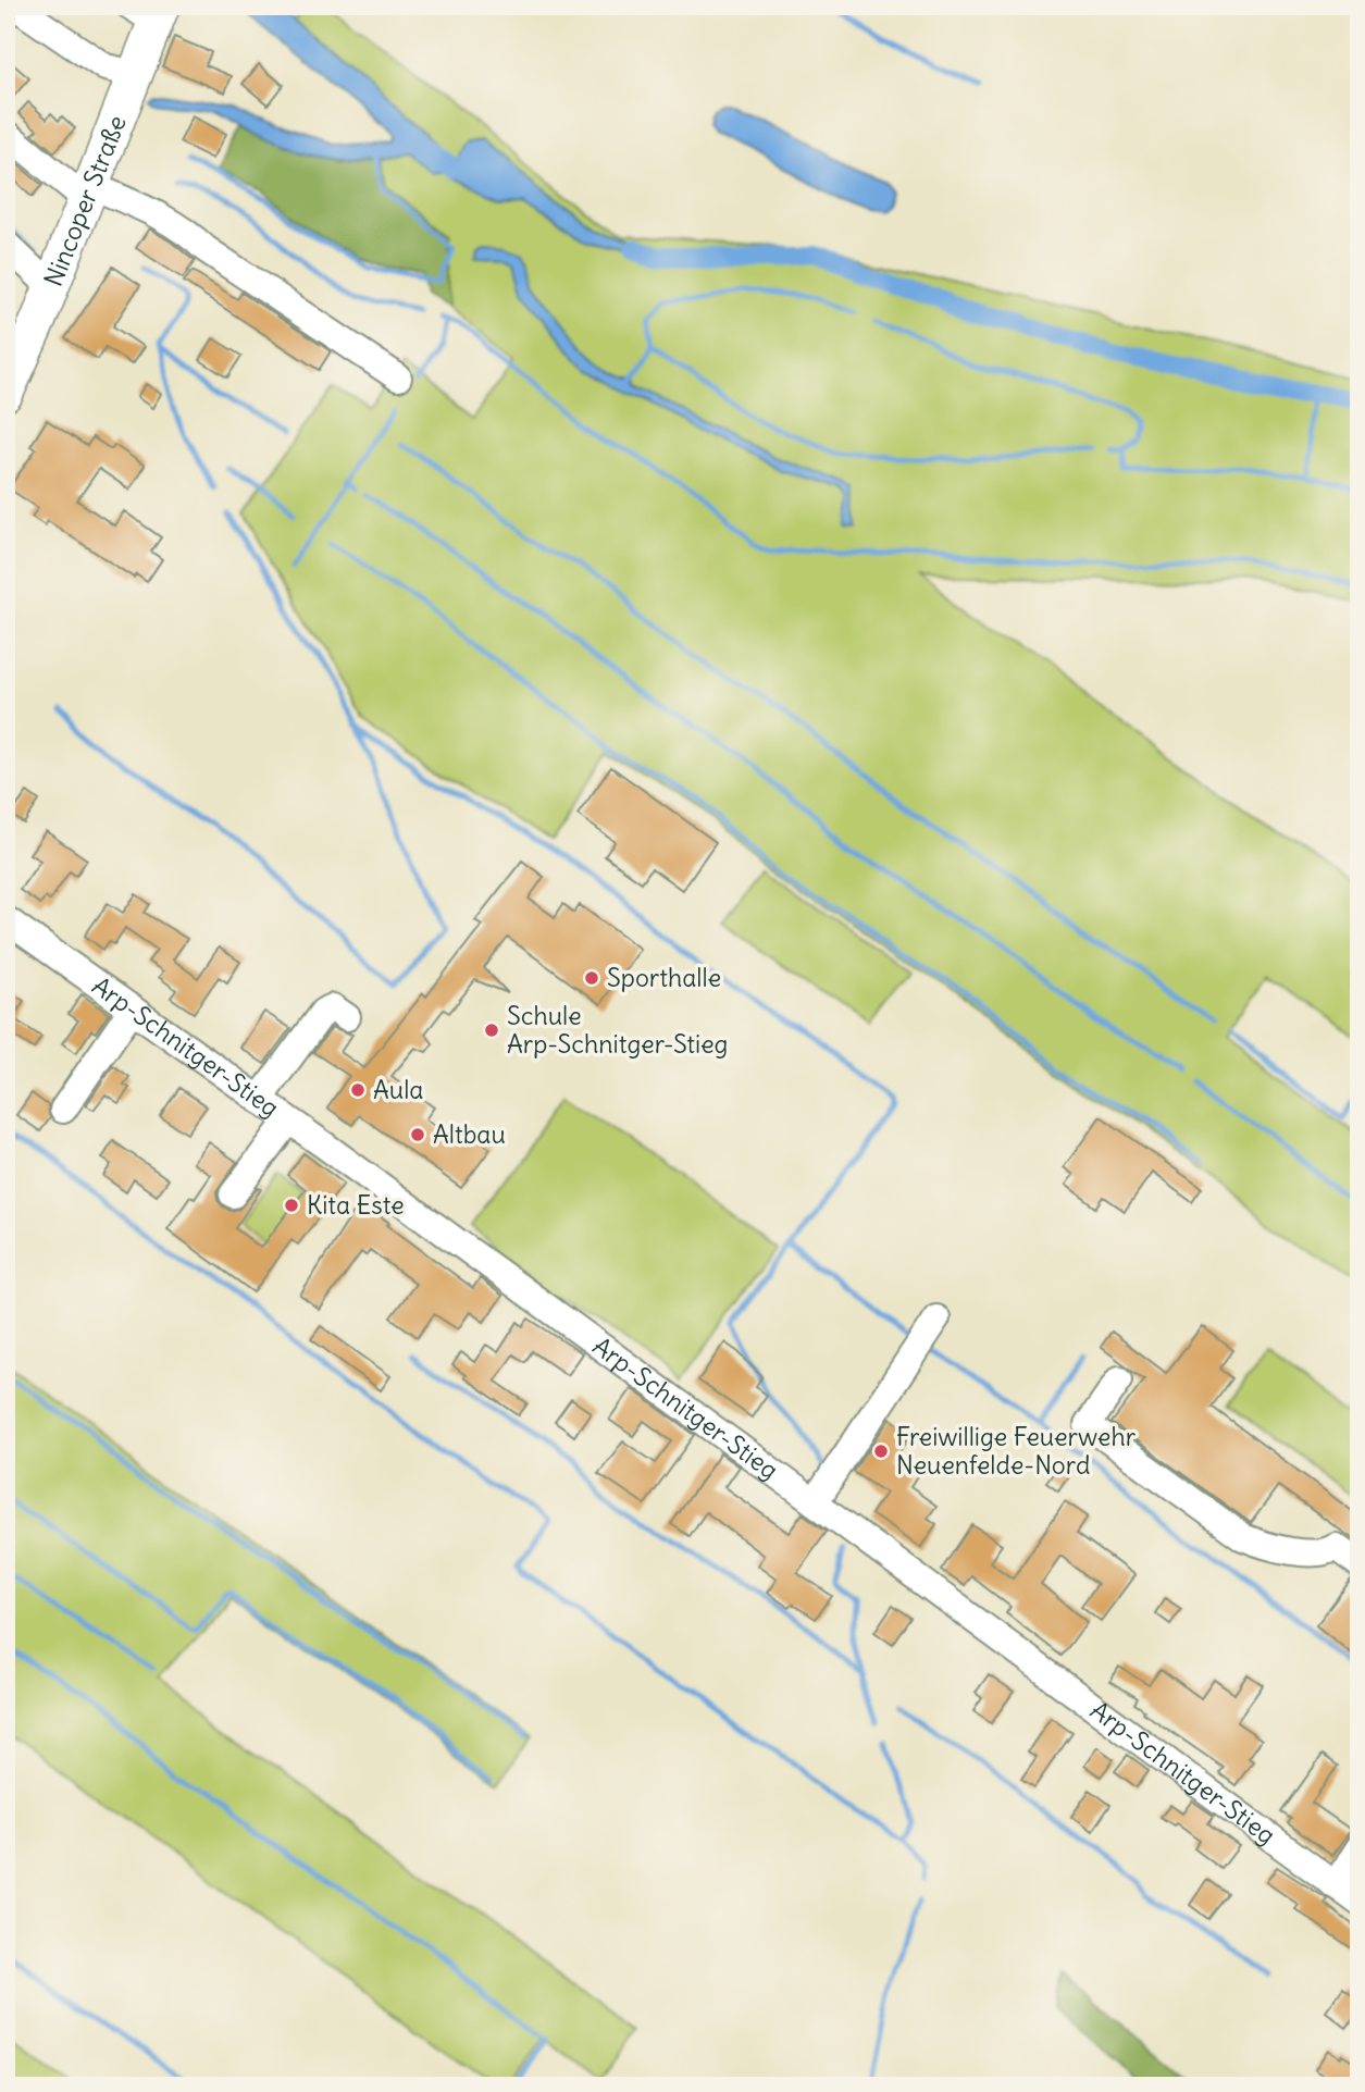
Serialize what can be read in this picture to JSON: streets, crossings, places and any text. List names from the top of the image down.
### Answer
{
  "streets": {
    "main road": ["Nincoper Straße"],
    "street": ["Arp-Schnitger-Stieg"]
  },
  "places": [
    "Sporthalle",
    "Schule Arp-Schnitger-Stieg",
    "Aula",
    "Altbau",
    "Kita Este",
    "Freiwillige Feuerwehr Neuenfelde-Nord"
  ]
}
